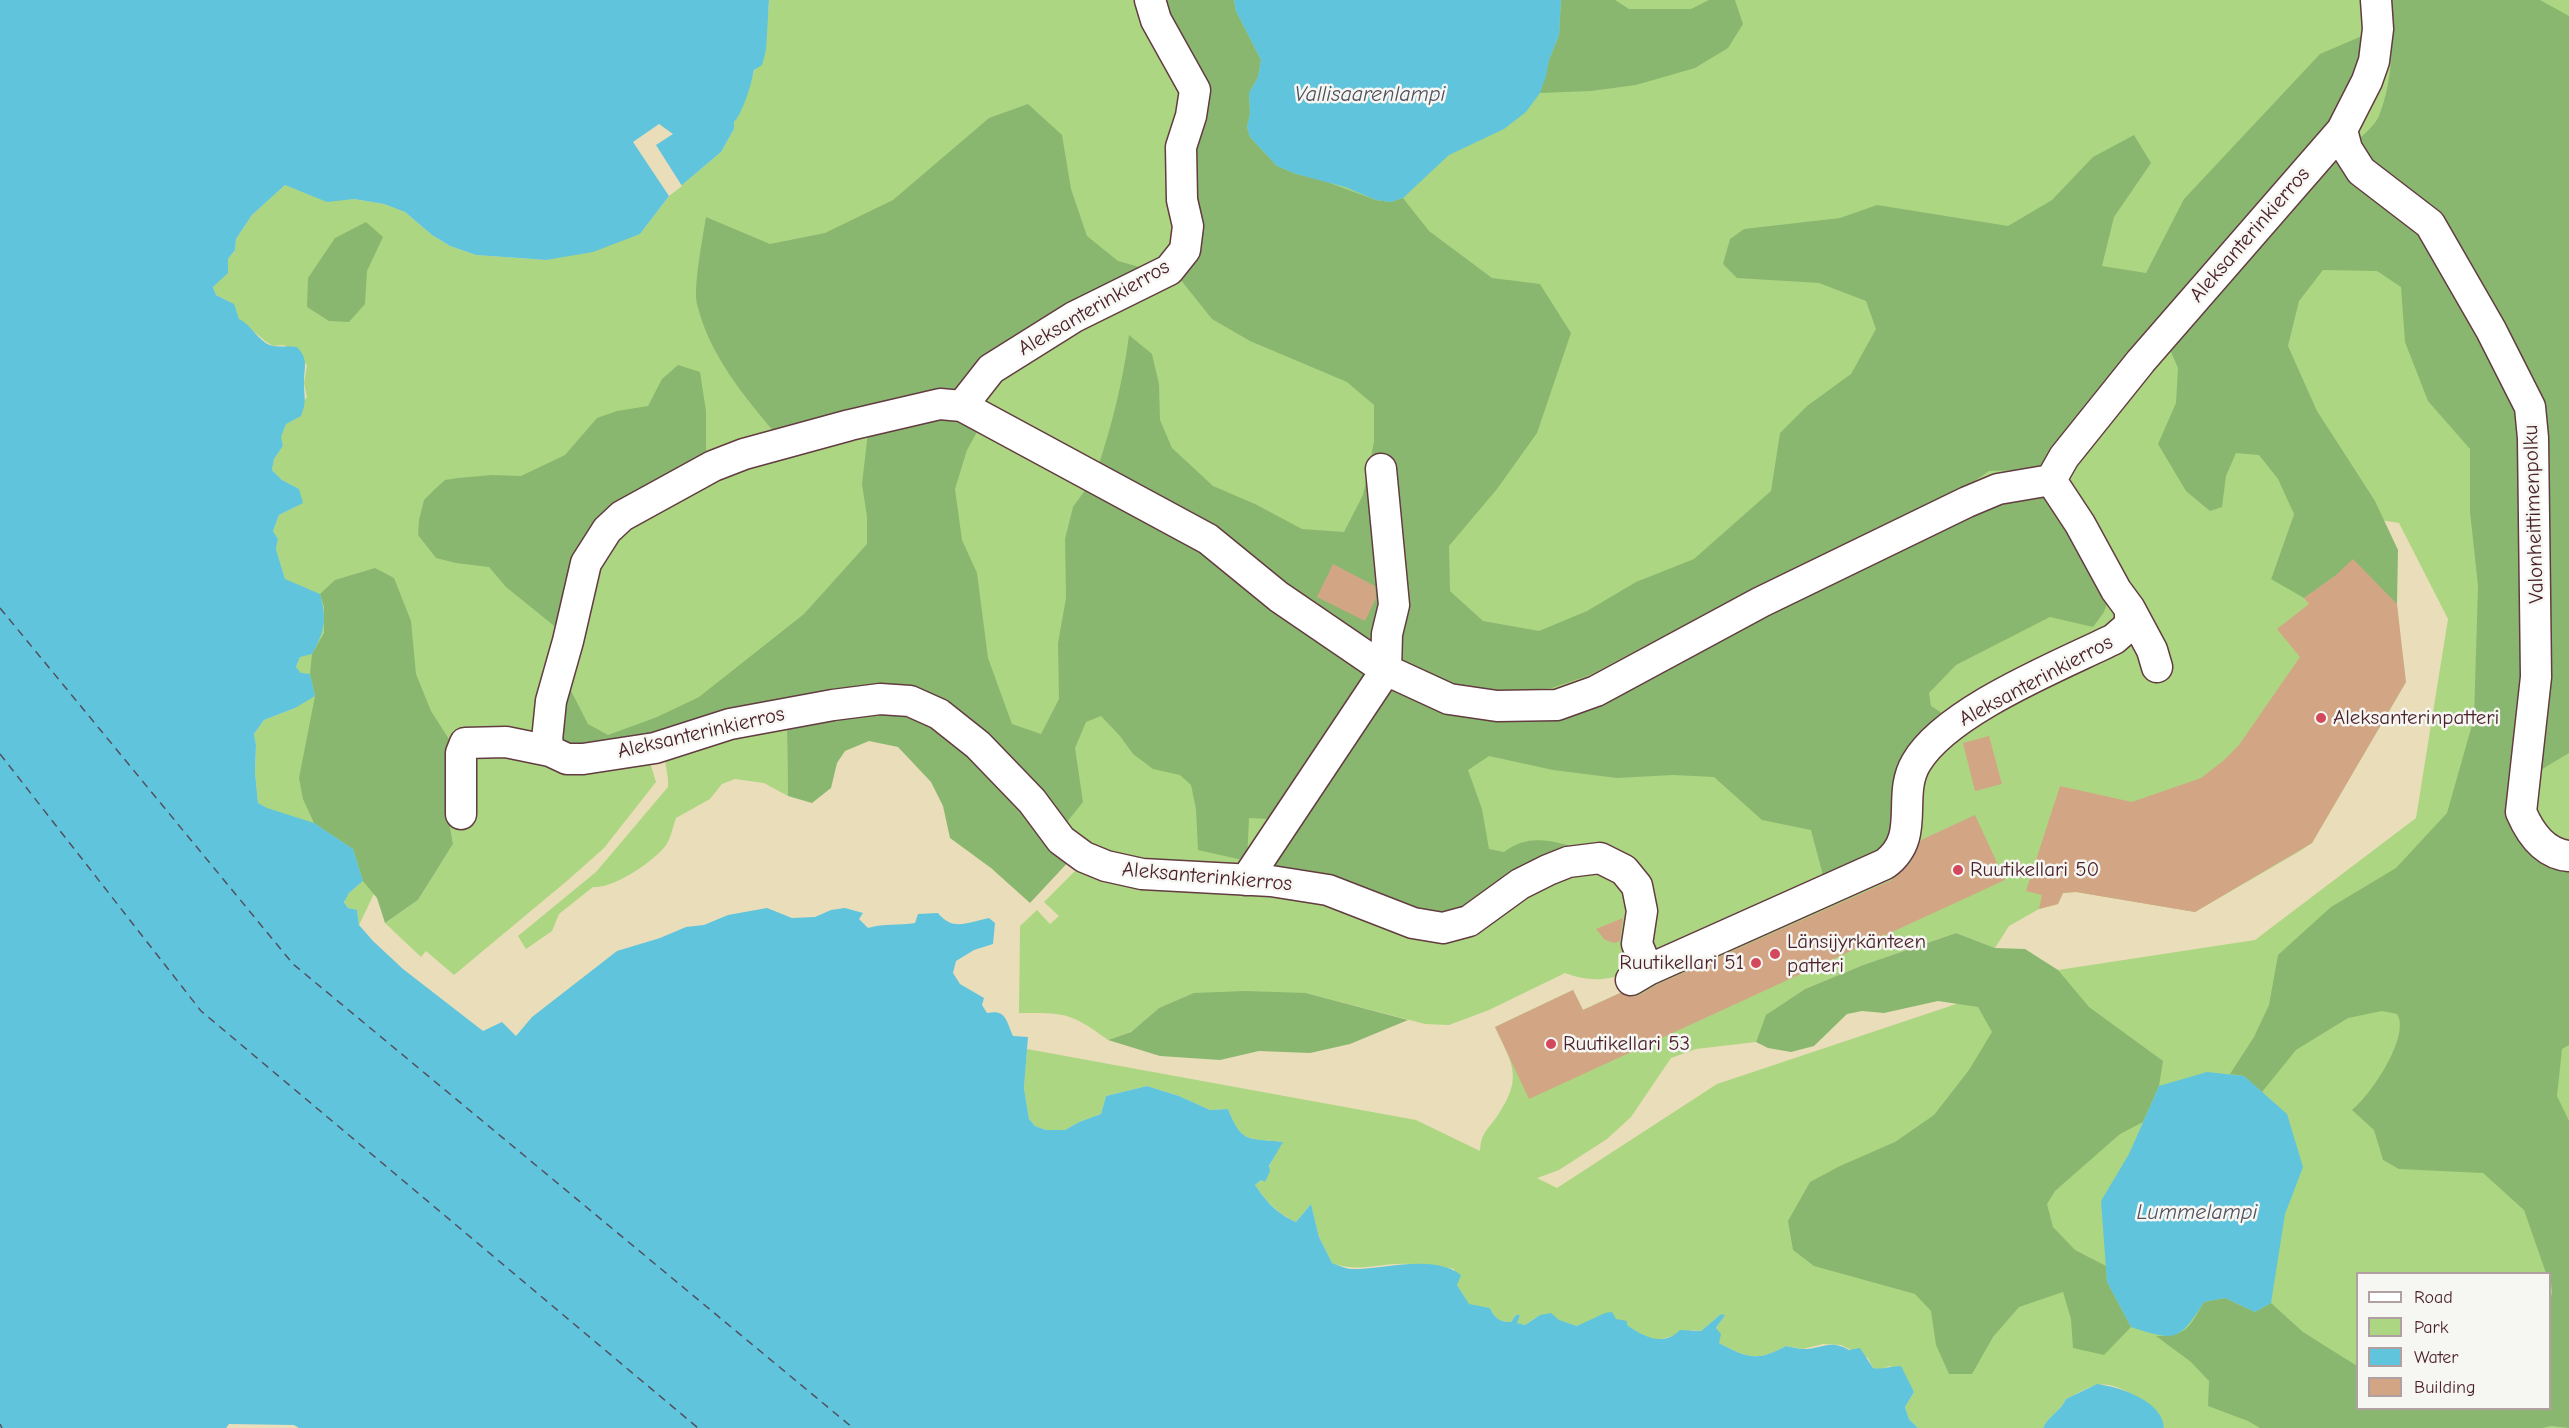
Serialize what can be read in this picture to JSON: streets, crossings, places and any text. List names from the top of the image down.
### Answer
{
  "streets": {
    "lane": ["Aleksanterinkierros", "Valonheittimenpolku"]
  },
  "crossings": [
    ["Aleksanterinkierros", "Valonheittimenpolku"]
  ],
  "water": ["Vallisaarenlampi", "Lummelampi"],
  "places": [
    "Aleksanterinpatteri",
    "Ruutikellari 50",
    "Länsijyrkänteen patteri",
    "Ruutikellari 51",
    "Ruutikellari 53"
  ],
  "legend": [
    "Road",
    "Park",
    "Water",
    "Building"
  ]
}
